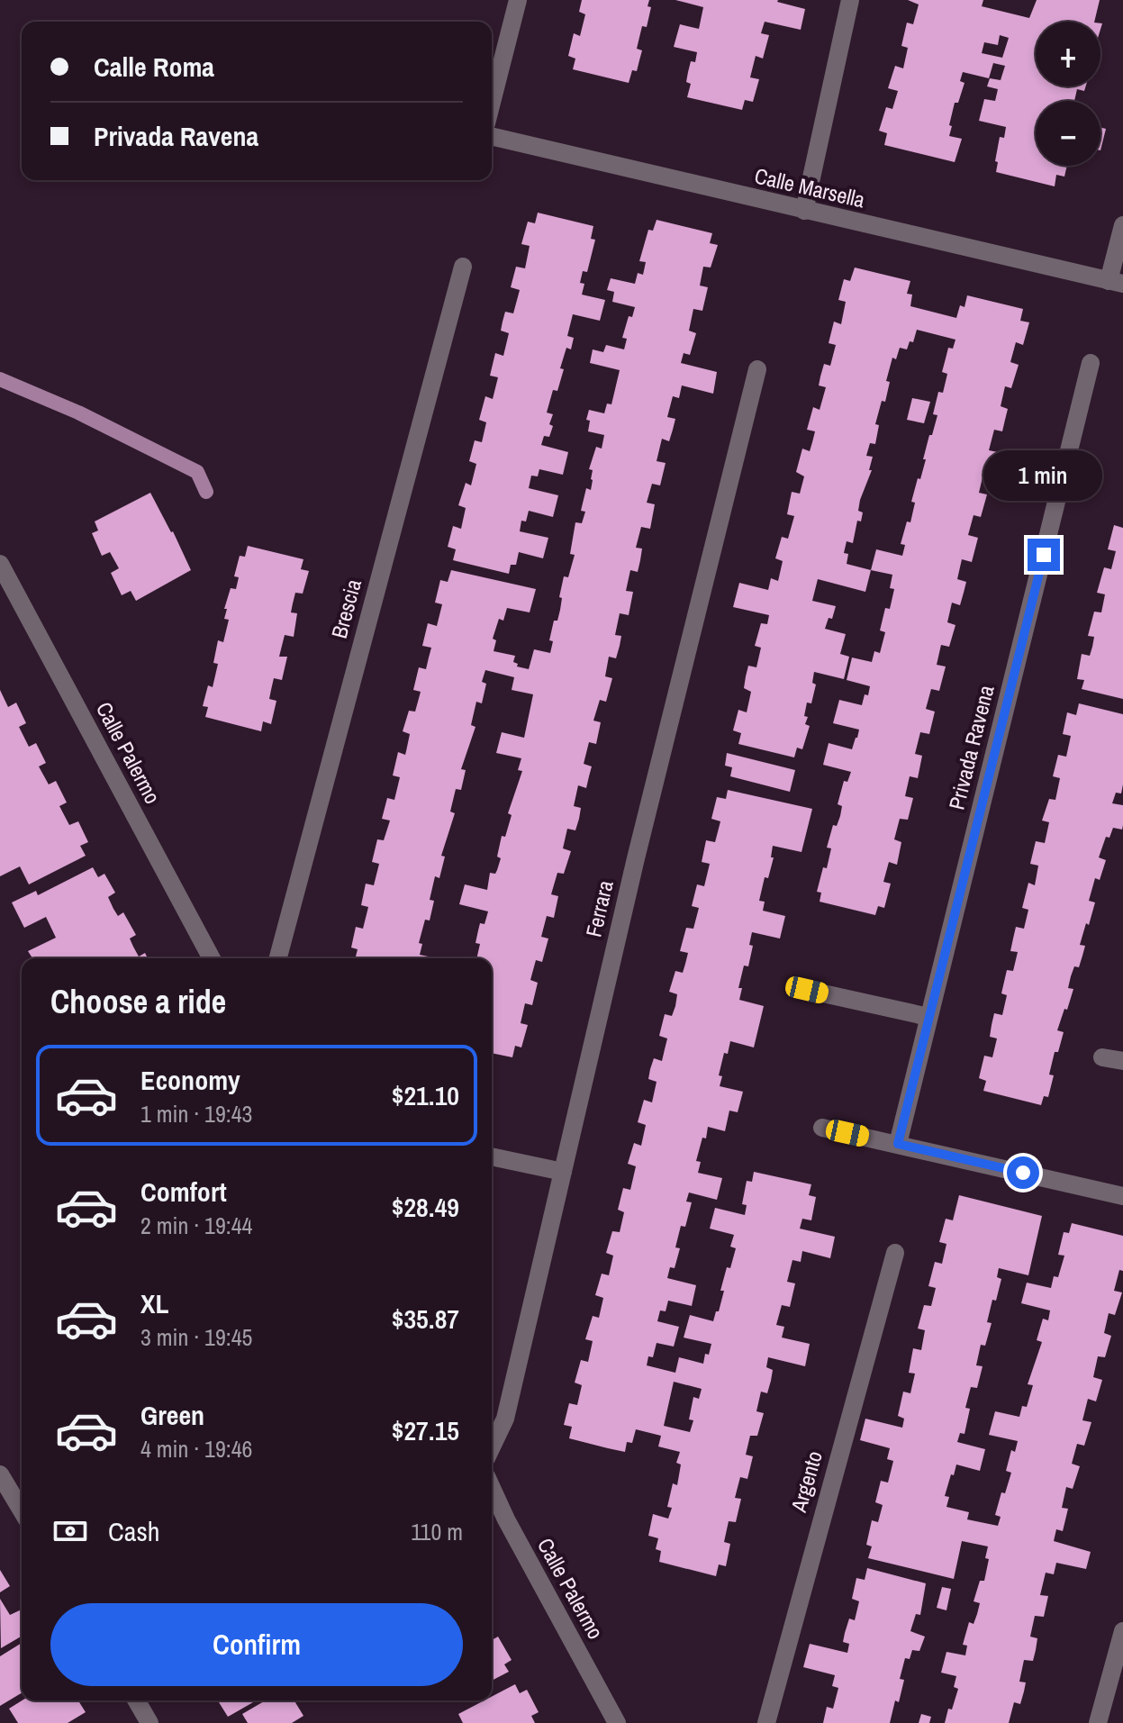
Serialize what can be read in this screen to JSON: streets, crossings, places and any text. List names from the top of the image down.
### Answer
{
  "streets": {
    "street": [
      "Calle Marsella",
      "Brescia",
      "Privada Ravena",
      "Calle Palermo",
      "Ferrara",
      "Argento"
    ]
  },
  "page": {
    "map_buttons": ["+", "−"],
    "banner": ["Calle Roma", "Privada Ravena"],
    "bubble": "1 min",
    "heading": "Choose a ride",
    "list": [
      {
        "name": "Economy",
        "note": "1 min · 19:43",
        "value": "$21.10"
      },
      {
        "name": "Comfort",
        "note": "2 min · 19:44",
        "value": "$28.49"
      },
      {
        "name": "XL",
        "note": "3 min · 19:45",
        "value": "$35.87"
      },
      {
        "name": "Green",
        "note": "4 min · 19:46",
        "value": "$27.15"
      }
    ],
    "pay": ["Cash", "110 m"],
    "buttons": "Confirm"
  }
}
